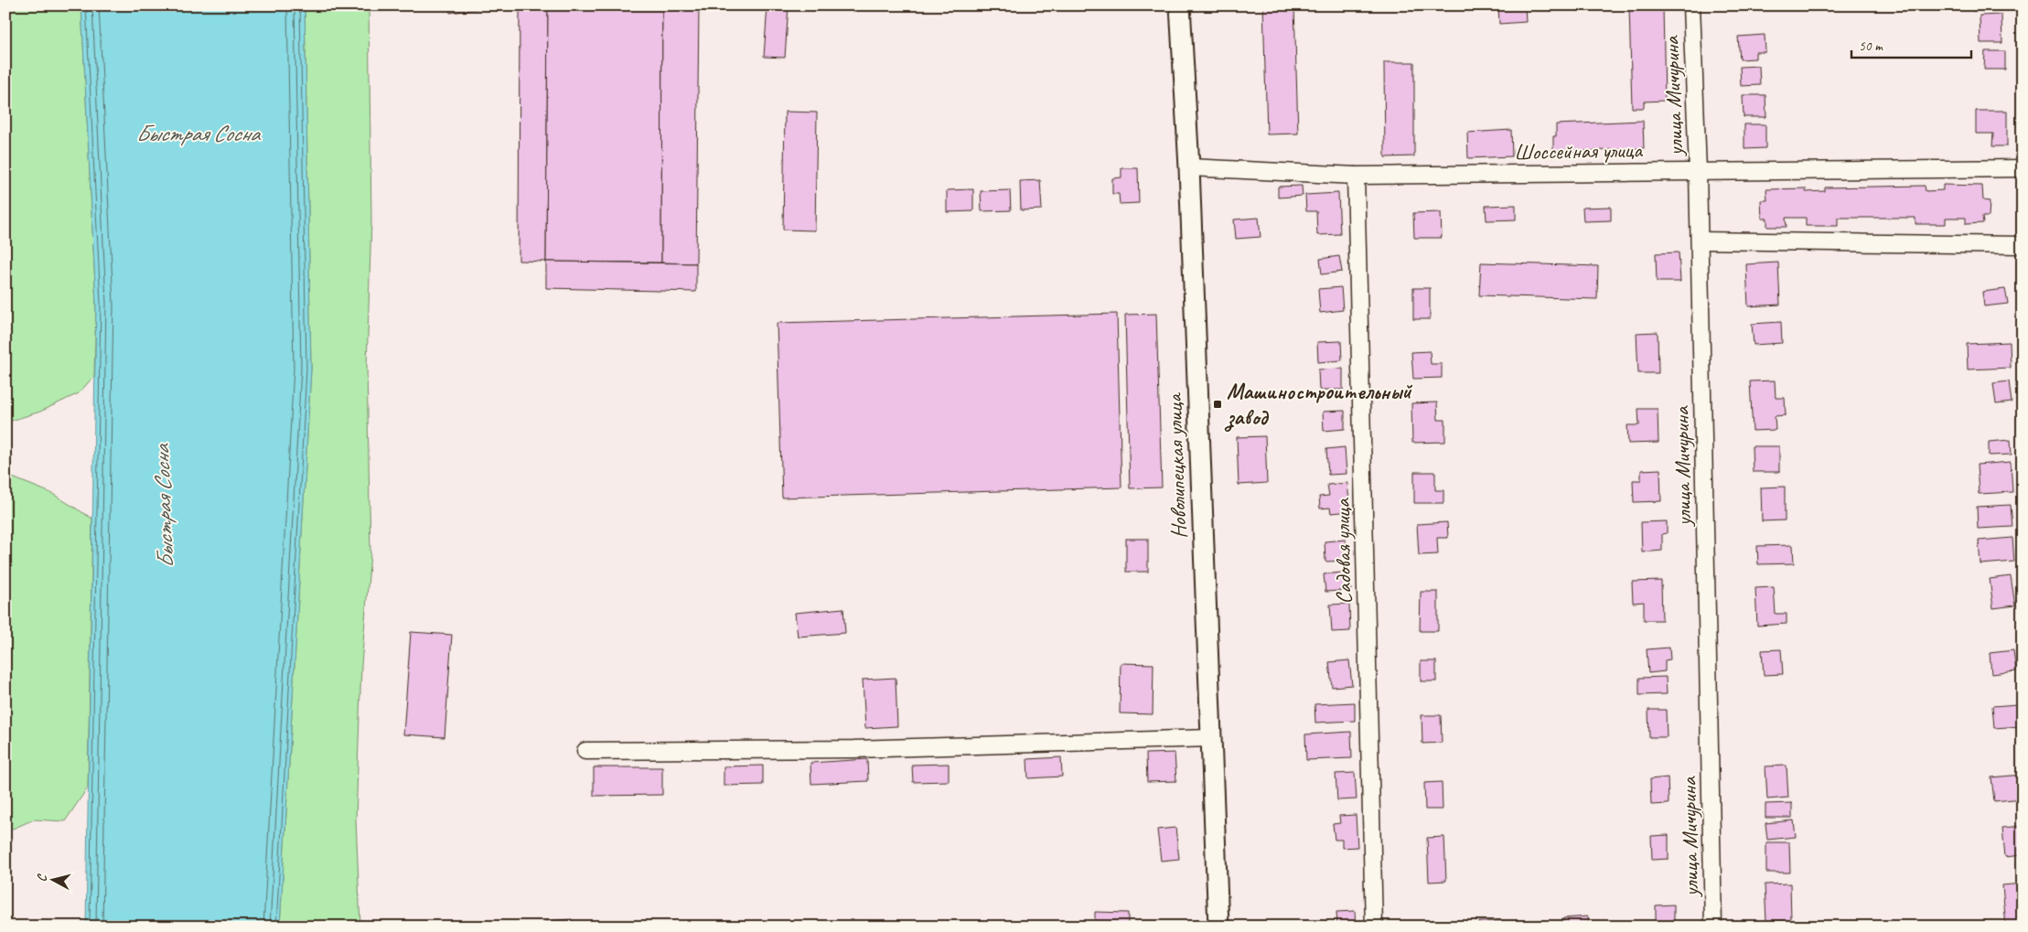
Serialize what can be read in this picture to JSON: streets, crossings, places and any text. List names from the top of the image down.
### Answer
{
  "streets": {
    "street": [
      "улица Мичурина",
      "Шоссейная улица",
      "Новолипецкая улица",
      "Садовая улица"
    ]
  },
  "crossings": [
    ["улица Мичурина", "Шоссейная улица"],
    ["Шоссейная улица", "Новолипецкая улица"],
    ["Шоссейная улица", "Садовая улица"]
  ],
  "water": ["Быстрая Сосна"],
  "places": {
    "transit": ["Машиностроительный завод"]
  },
  "scale_bar": "50 m",
  "north": "left"
}
